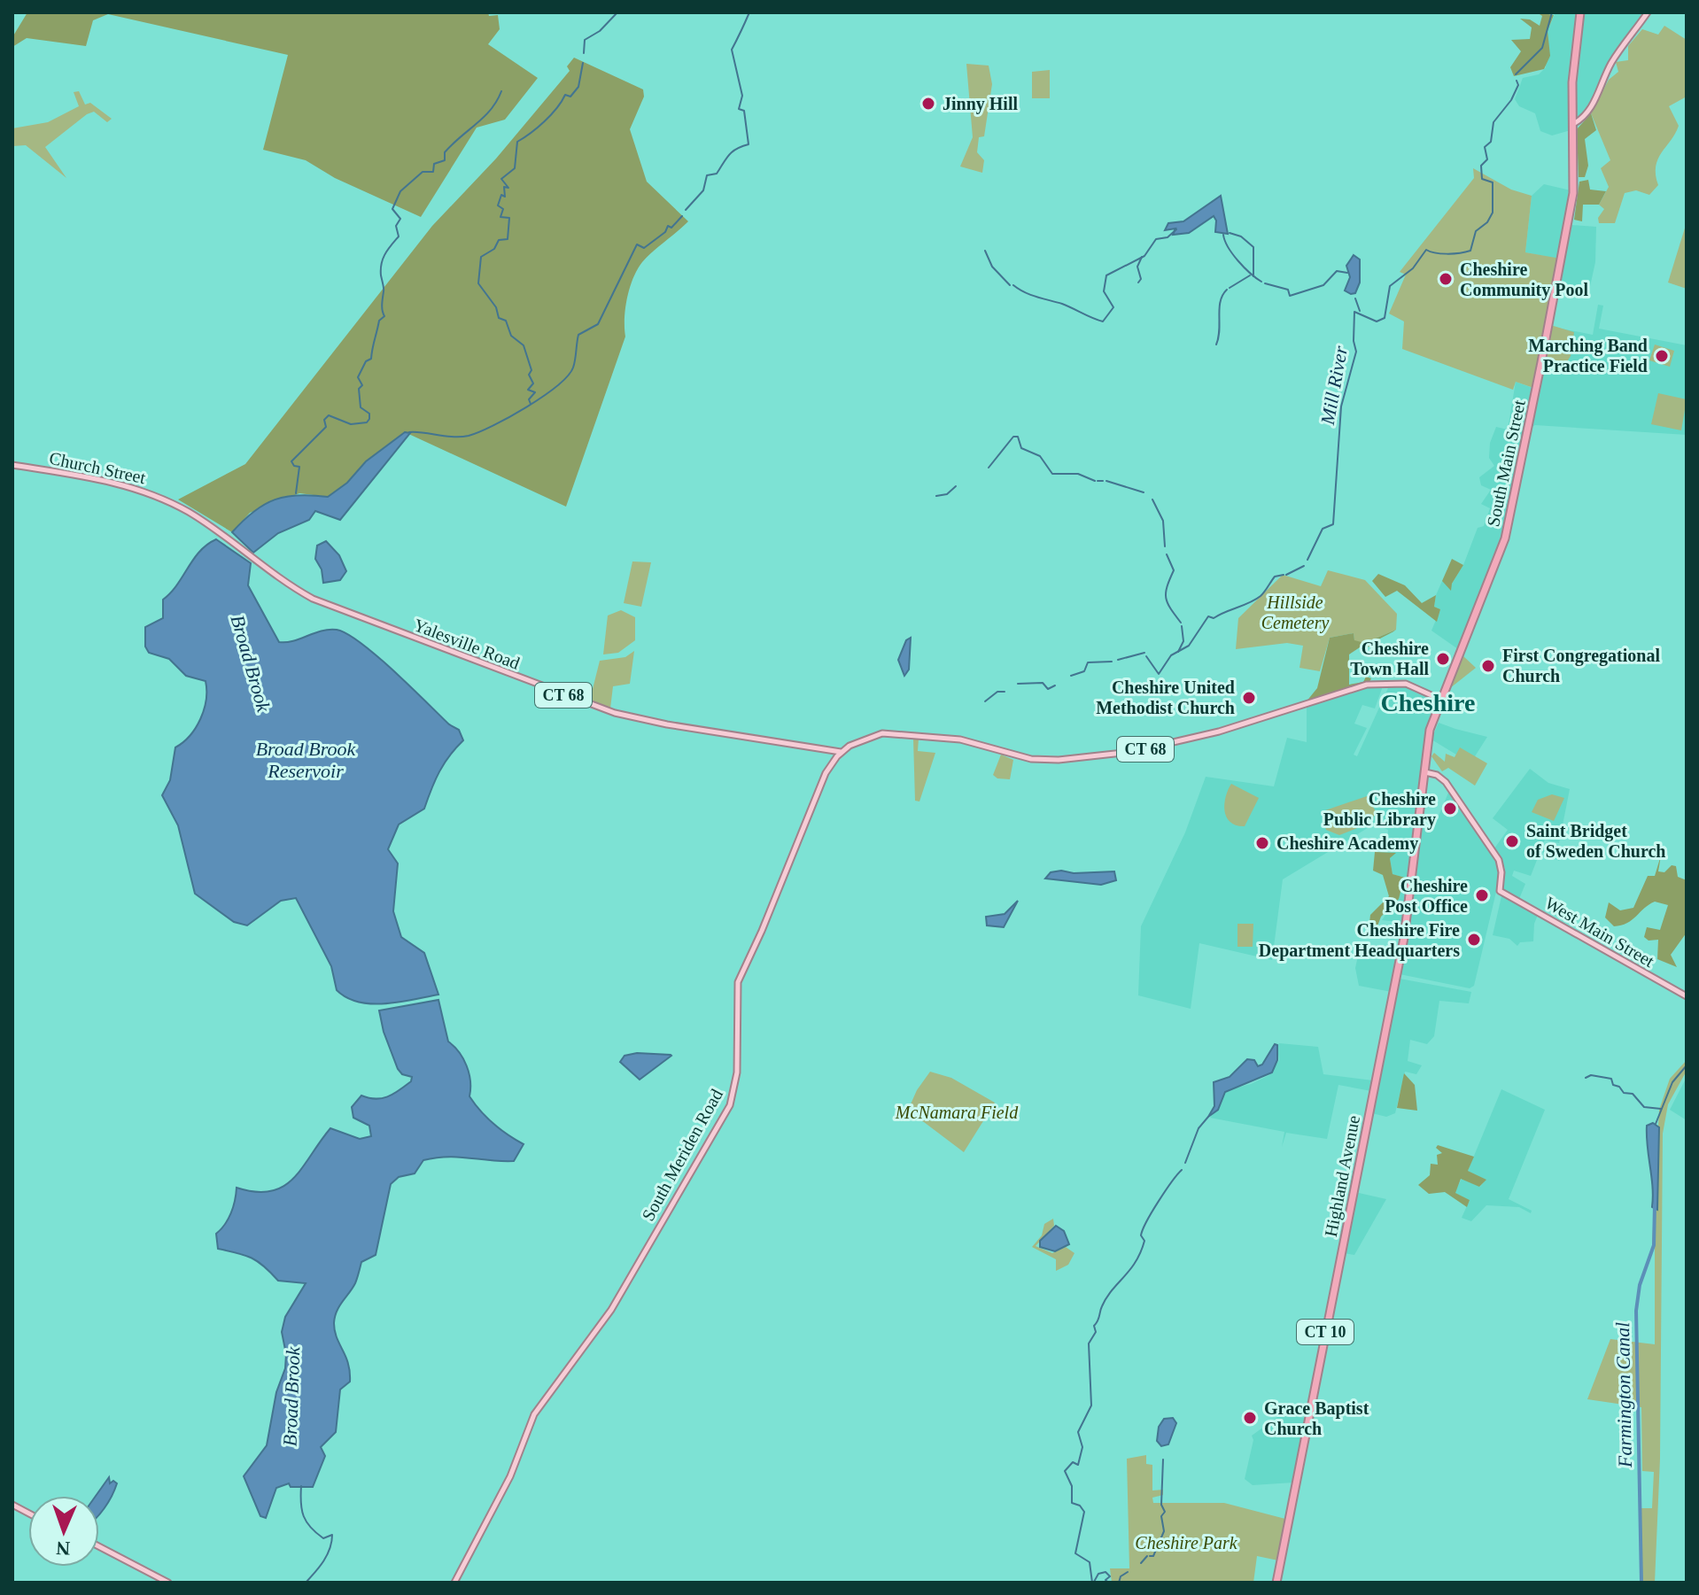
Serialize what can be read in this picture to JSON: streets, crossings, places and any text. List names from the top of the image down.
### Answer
{
  "streets": {
    "highway": ["South Main Street", "Highland Avenue", "CT 10"],
    "main road": [
      "Church Street",
      "Yalesville Road",
      "CT 68",
      "West Main Street",
      "South Meriden Road"
    ]
  },
  "crossings": [
    ["South Main Street", "CT 68"],
    ["South Main Street", "CT 10"],
    ["Church Street", "Yalesville Road"],
    ["Yalesville Road", "CT 68"],
    ["Yalesville Road", "South Meriden Road"],
    ["CT 68", "South Meriden Road"],
    ["CT 68", "CT 10"],
    ["West Main Street", "Highland Avenue"],
    ["West Main Street", "CT 10"],
    ["Highland Avenue", "CT 10"]
  ],
  "districts": ["Cheshire"],
  "water": [
    "Mill River",
    "Broad Brook",
    "Broad Brook Reservoir",
    "Farmington Canal"
  ],
  "parks": ["Hillside Cemetery", "McNamara Field", "Cheshire Park"],
  "places": [
    "Jinny Hill",
    "Cheshire Community Pool",
    "Marching Band Practice Field",
    "Cheshire Town Hall",
    "First Congregational Church",
    "Cheshire United Methodist Church",
    "Cheshire Public Library",
    "Saint Bridget of Sweden Church",
    "Cheshire Academy",
    "Cheshire Post Office",
    "Cheshire Fire Department Headquarters",
    "Grace Baptist Church"
  ],
  "north": "bottom"
}
